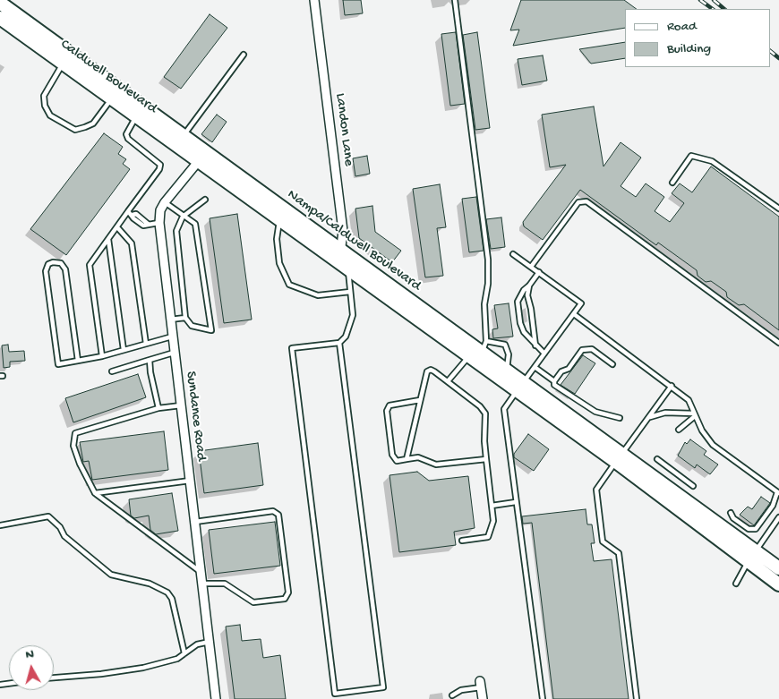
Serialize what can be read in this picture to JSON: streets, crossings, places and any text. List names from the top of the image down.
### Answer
{
  "streets": {
    "main road": ["Caldwell Boulevard", "Nampa/Caldwell Boulevard"],
    "street": ["Landon Lane", "Sundance Road"]
  },
  "crossings": [
    ["Caldwell Boulevard", "Nampa/Caldwell Boulevard"],
    ["Caldwell Boulevard", "Sundance Road"],
    ["Landon Lane", "Nampa/Caldwell Boulevard"],
    ["Nampa/Caldwell Boulevard", "Sundance Road"]
  ],
  "legend": ["Road", "Building"],
  "north": "top"
}
